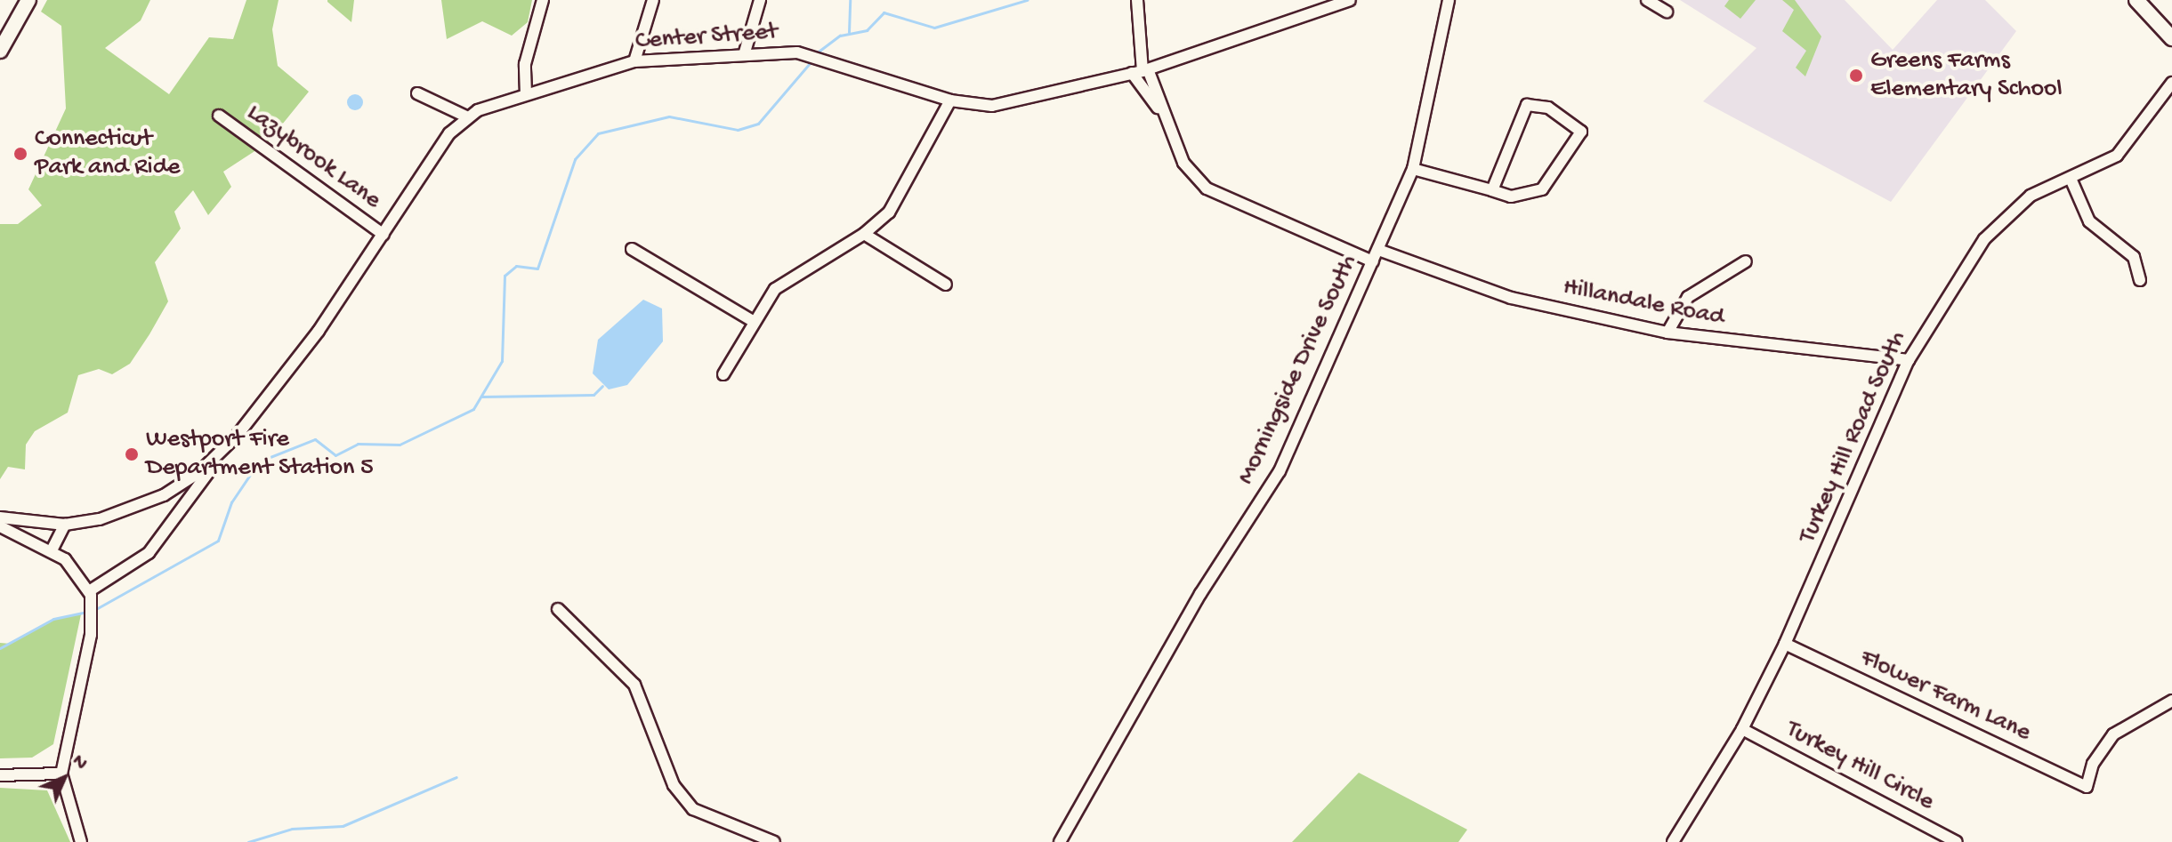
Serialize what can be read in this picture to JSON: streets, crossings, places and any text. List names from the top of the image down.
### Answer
{
  "streets": {
    "street": [
      "Center Street",
      "Lazybrook Lane",
      "Hillandale Road",
      "Morningside Drive South",
      "Turkey Hill Road South",
      "Flower Farm Lane",
      "Turkey Hill Circle"
    ]
  },
  "crossings": [
    ["Hillandale Road", "Morningside Drive South"],
    ["Hillandale Road", "Turkey Hill Road South"],
    ["Turkey Hill Road South", "Flower Farm Lane"],
    ["Turkey Hill Road South", "Turkey Hill Circle"]
  ],
  "places": ["Greens Farms Elementary School", "Connecticut Park and Ride", "Westport Fire Department Station 5"],
  "north": "top right"
}
